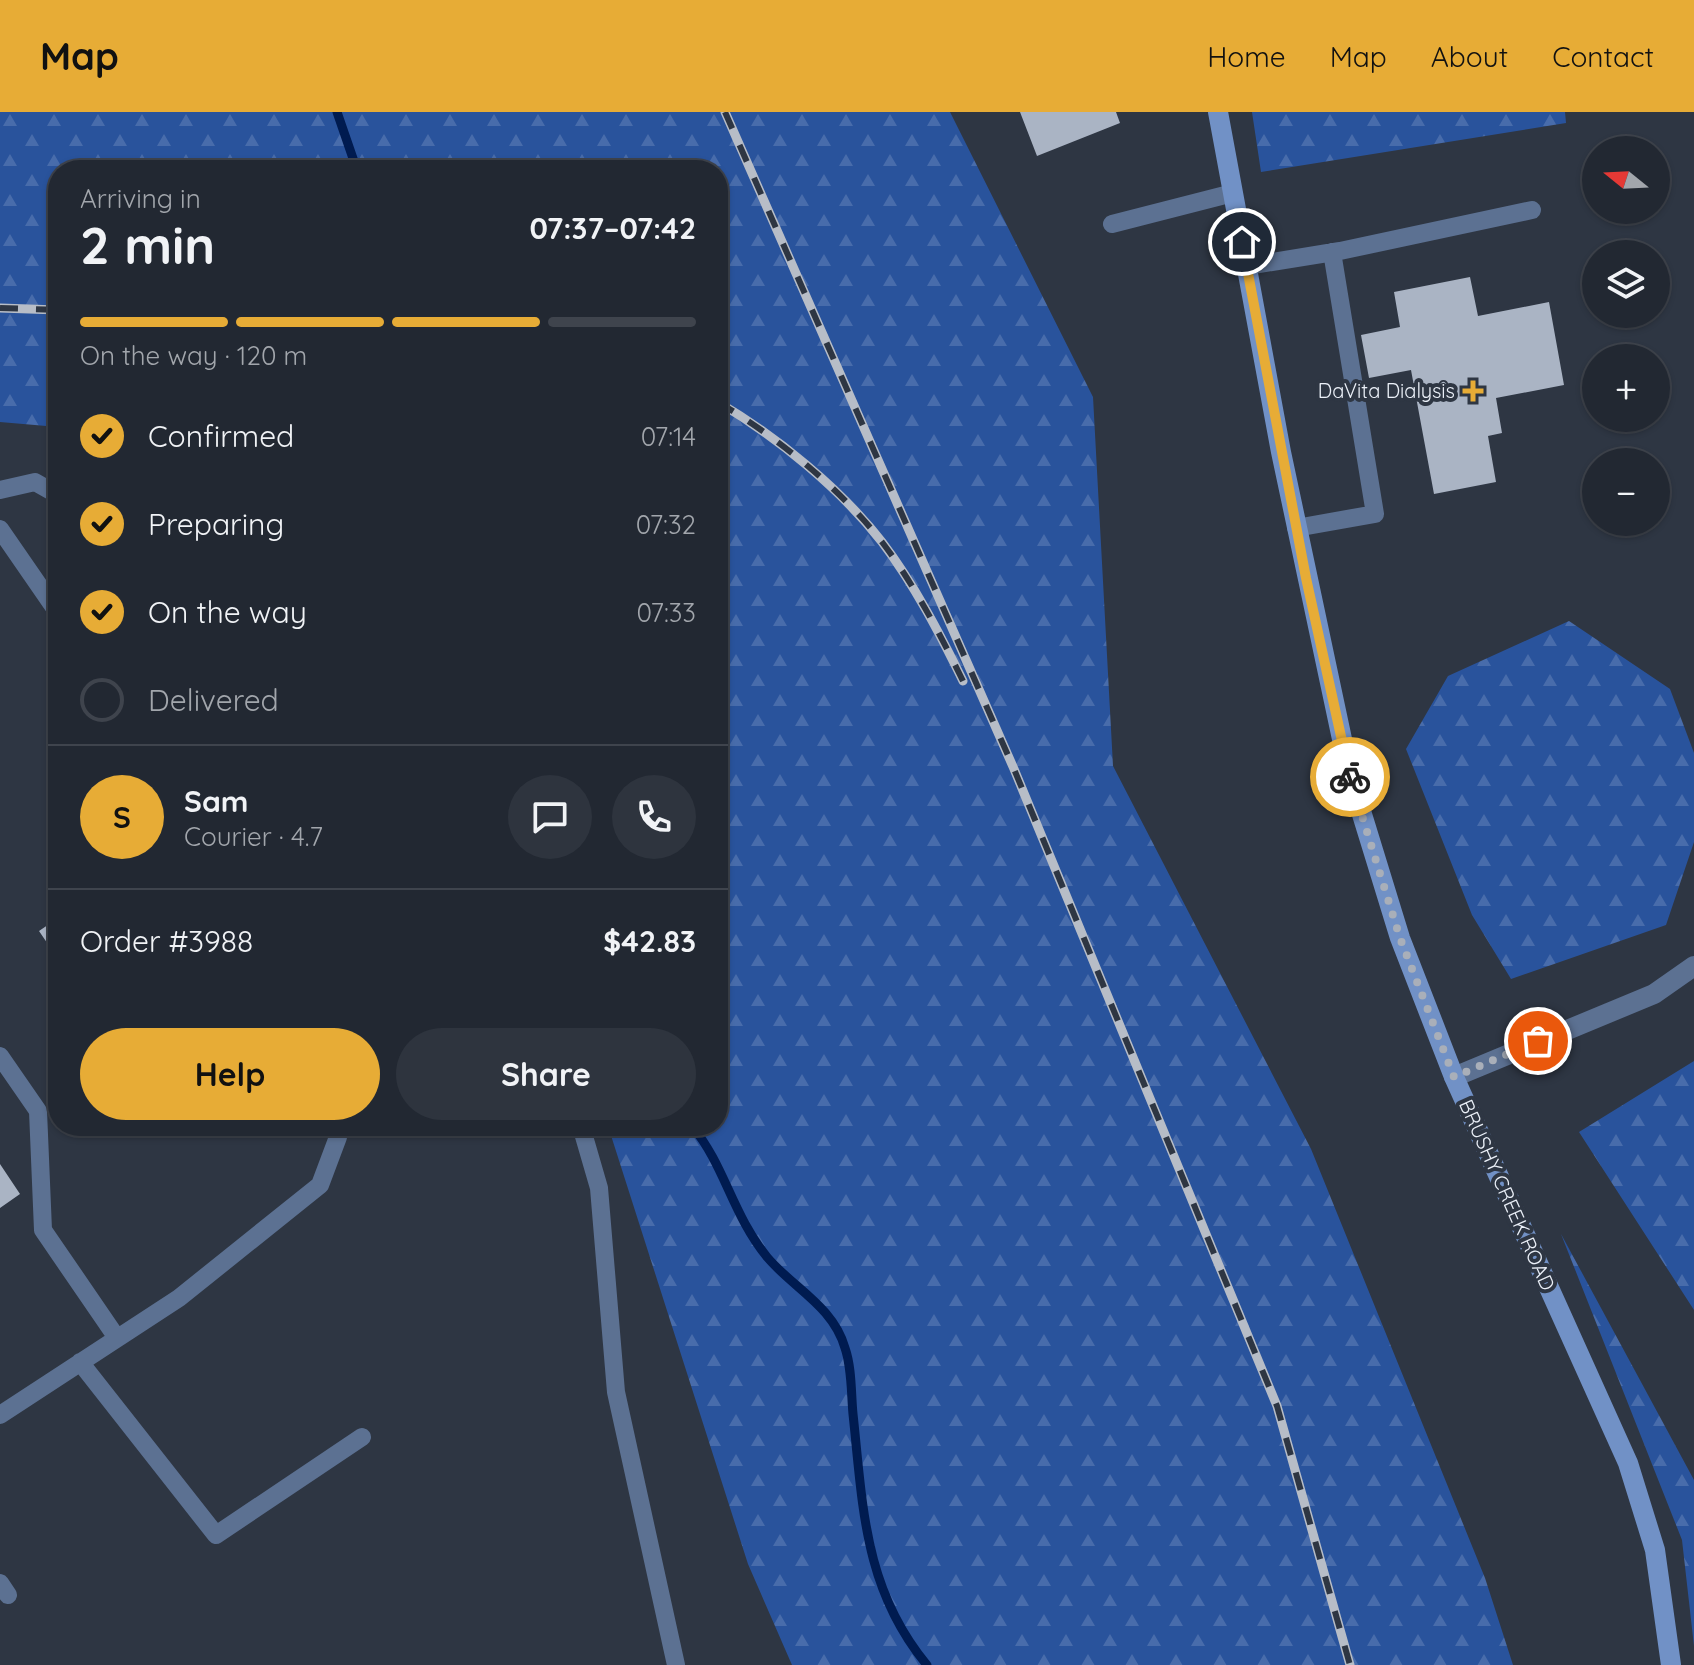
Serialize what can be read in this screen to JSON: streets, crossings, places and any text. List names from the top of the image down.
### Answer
{
  "streets": {
    "main road": ["BRUSHY CREEK ROAD"]
  },
  "places": {
    "health": ["DaVita Dialysis"]
  },
  "north": "left",
  "page": {
    "header": "Map",
    "nav": [
      "Home",
      "Map",
      "About",
      "Contact"
    ],
    "map_buttons": ["+", "−"],
    "heading": ["2 min", "Arriving in", "07:37–07:42"],
    "panel": [
      "Sam",
      "Courier · 4.7",
      "Order #3988",
      "$42.83"
    ],
    "bar": "On the way · 120 m",
    "list": [
      ["Confirmed", "07:14"],
      ["Preparing", "07:32"],
      ["On the way", "07:33"],
      "Delivered"
    ],
    "round": "S",
    "buttons": ["Help", "Share"]
  }
}
